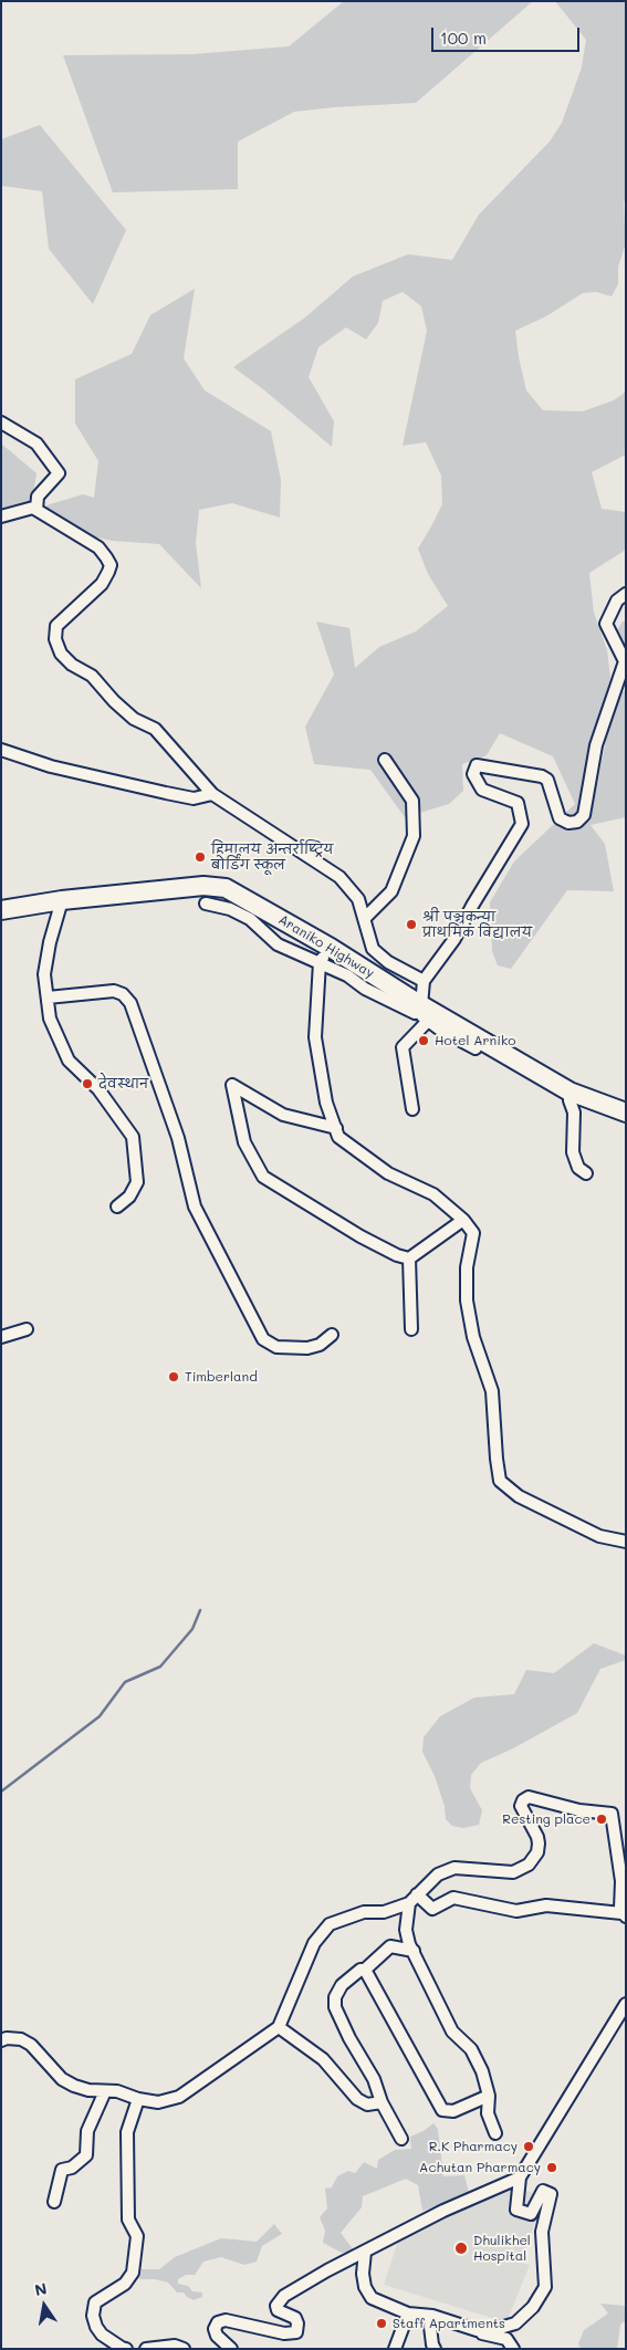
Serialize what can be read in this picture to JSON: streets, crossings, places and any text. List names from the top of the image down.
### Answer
{
  "streets": {
    "highway": ["Araniko Highway"]
  },
  "places": [
    "हिमालय अन्तर्राष्ट्रिय बोर्डिंग स्कूल",
    "श्री पञ्चकन्या प्राथमिक विद्यालय",
    "Hotel Arniko",
    "देवस्थान",
    "Timberland",
    "Resting place",
    "R.K Pharmacy",
    "Achutan Pharmacy",
    "Dhulikhel Hospital",
    "Staff Apartments"
  ],
  "scale_bar": "100 m",
  "north": "top"
}
